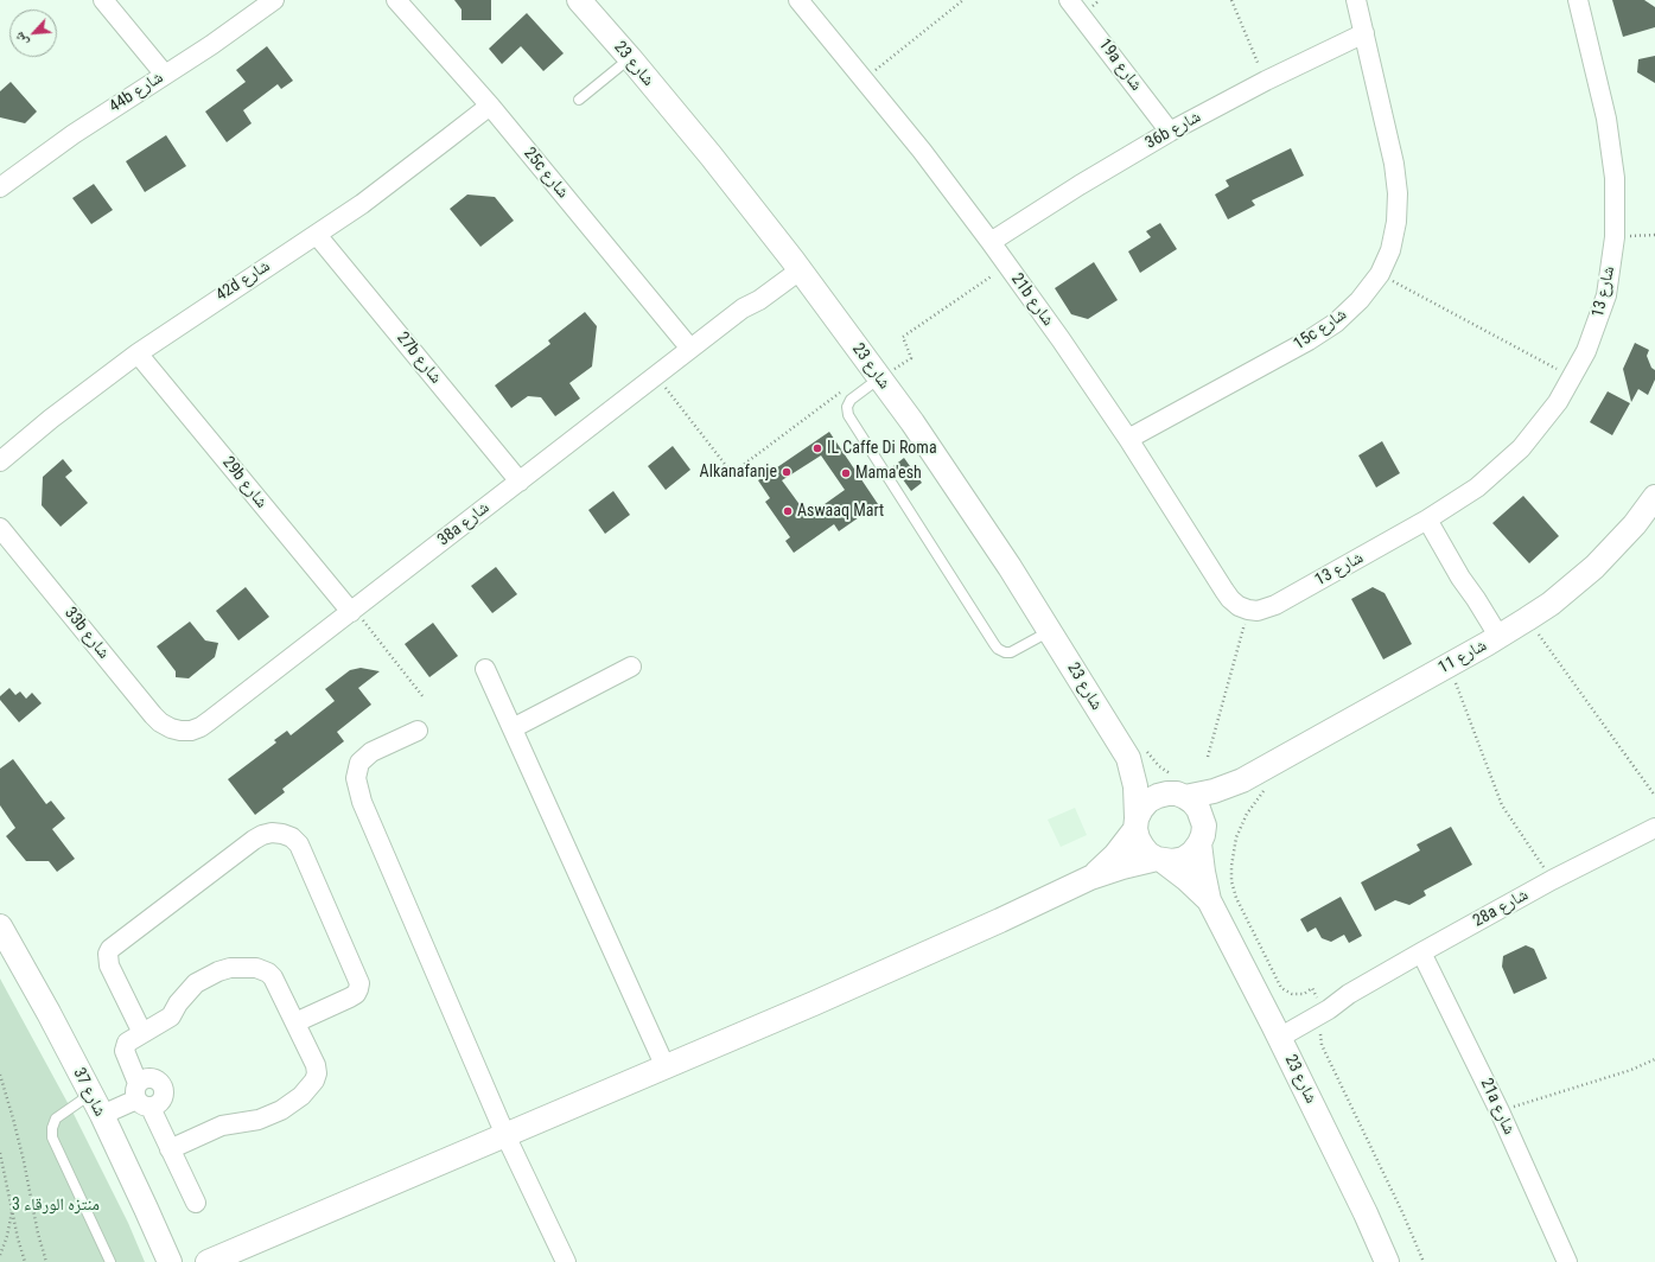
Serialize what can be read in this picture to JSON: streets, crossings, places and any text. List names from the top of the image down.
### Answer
{
  "streets": {
    "street": [
      "شارع 23",
      "19a شارع",
      "44b شارع",
      "36b شارع",
      "25c شارع",
      "42d شارع",
      "شارع 13",
      "21b شارع",
      "15c شارع",
      "27b شارع",
      "29b شارع",
      "38a شارع",
      "33b شارع",
      "شارع 11",
      "28a شارع",
      "شارع 37",
      "21a شارع"
    ]
  },
  "crossings": [
    ["شارع 23", "38a شارع"],
    ["شارع 23", "شارع 11"],
    ["شارع 23", "28a شارع"],
    ["19a شارع", "36b شارع"],
    ["36b شارع", "21b شارع"],
    ["36b شارع", "15c شارع"],
    ["25c شارع", "42d شارع"],
    ["25c شارع", "38a شارع"],
    ["42d شارع", "27b شارع"],
    ["42d شارع", "29b شارع"],
    ["شارع 13", "21b شارع"],
    ["21b شارع", "15c شارع"],
    ["27b شارع", "38a شارع"],
    ["29b شارع", "38a شارع"],
    ["38a شارع", "33b شارع"],
    ["28a شارع", "21a شارع"]
  ],
  "parks": ["منتزه الورقاء 3"],
  "places": [
    "IL Caffe Di Roma",
    "Alkanafanje",
    "Mama'esh",
    "Aswaaq Mart"
  ],
  "north": "bottom left"
}
